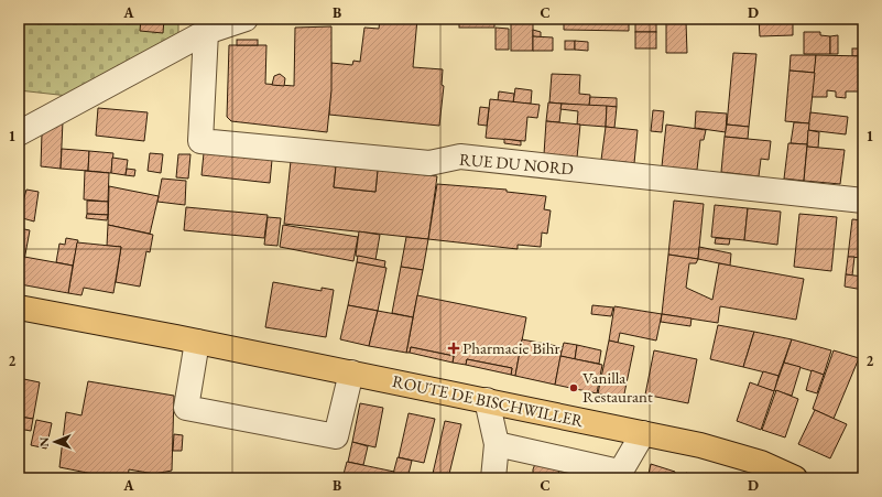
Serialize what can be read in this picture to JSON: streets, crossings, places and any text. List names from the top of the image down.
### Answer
{
  "streets": {
    "main road": ["ROUTE DE BISCHWILLER"],
    "street": ["RUE DU NORD"]
  },
  "places": {
    "health": ["Pharmacie Bihr"],
    "other": ["Vanilla Restaurant"]
  },
  "north": "left",
  "grid": {
    "columns": [
      "A",
      "B",
      "C",
      "D"
    ],
    "rows": ["1", "2"]
  }
}
